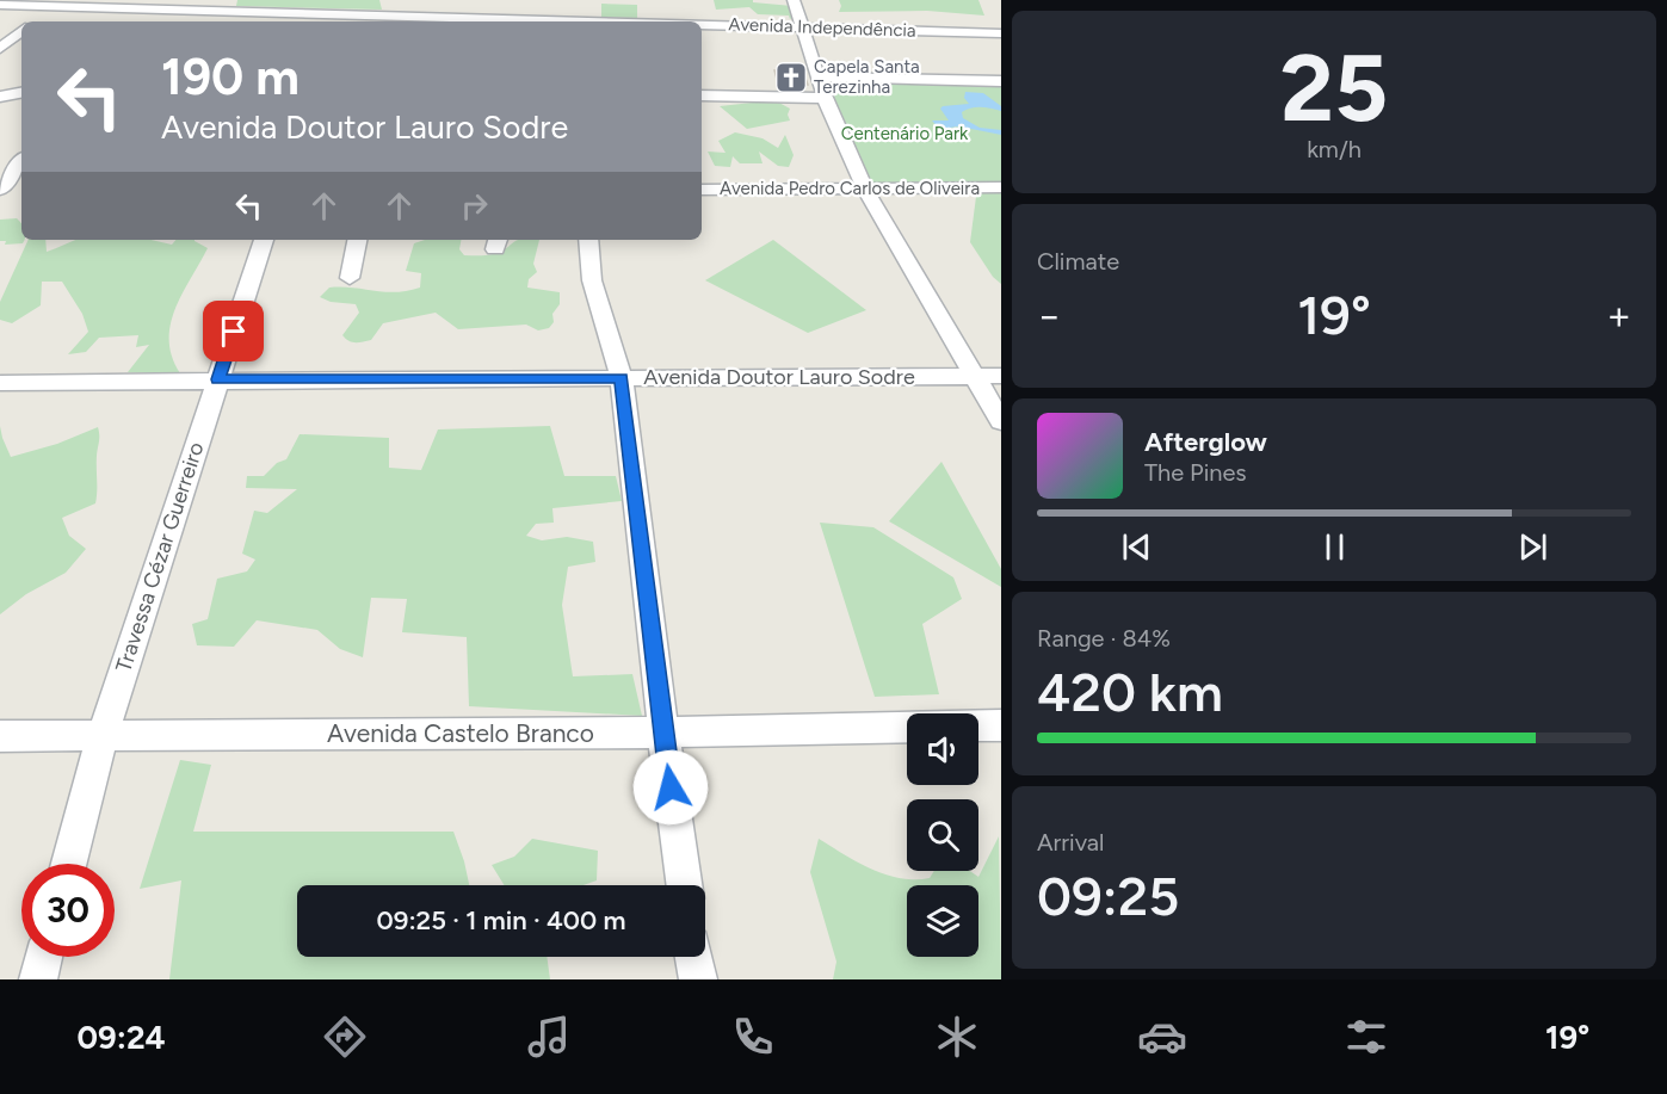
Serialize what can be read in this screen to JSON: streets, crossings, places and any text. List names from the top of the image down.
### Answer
{
  "streets": {
    "street": [
      "Avenida Independência",
      "Avenida Pedro Carlos de Oliveira",
      "Avenida Doutor Lauro Sodre",
      "Travessa Cézar Guerreiro",
      "Avenida Castelo Branco"
    ]
  },
  "crossings": [
    ["Avenida Doutor Lauro Sodre", "Travessa Cézar Guerreiro"],
    ["Travessa Cézar Guerreiro", "Avenida Castelo Branco"]
  ],
  "parks": ["Centenário Park"],
  "places": {
    "church": ["Capela Santa Terezinha"]
  },
  "page": {
    "tile": [
      ["25", "km/h"],
      "Climate",
      ["Range · 84%", "420 km"],
      ["Arrival", "09:25"]
    ],
    "turn": ["190 m", "Avenida Doutor Lauro Sodre"],
    "heat": ["−", "19°", "+"],
    "song": ["Afterglow", "The Pines"],
    "limit": "30",
    "trip": "09:25 · 1 min · 400 m",
    "tabs": ["09:24", "19°"]
  }
}
